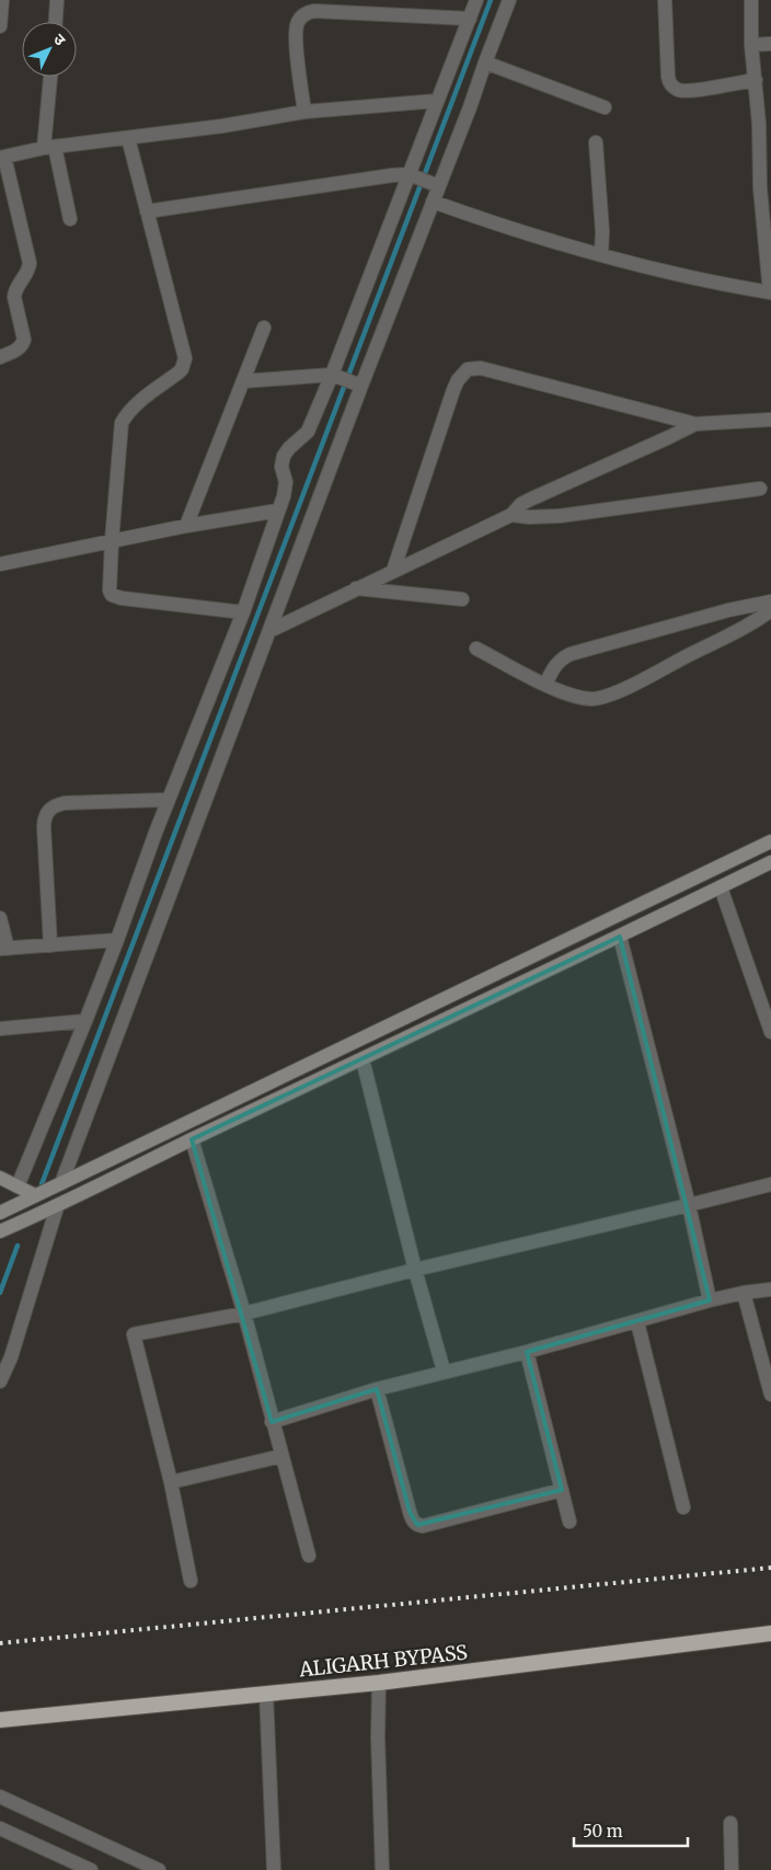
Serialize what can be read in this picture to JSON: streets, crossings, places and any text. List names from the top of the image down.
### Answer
{
  "streets": {
    "highway": ["ALIGARH BYPASS"]
  },
  "scale_bar": "50 m",
  "north": "top right"
}
